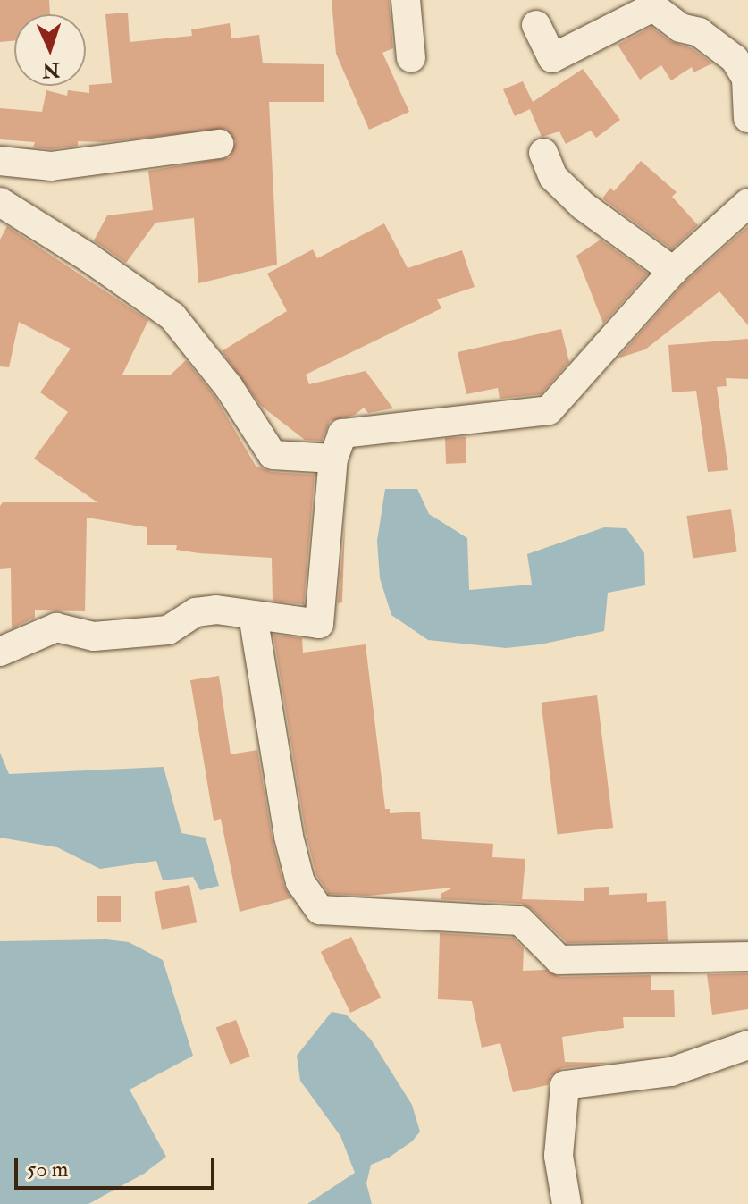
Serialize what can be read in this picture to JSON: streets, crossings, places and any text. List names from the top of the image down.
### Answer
{
  "scale_bar": "50 m",
  "north": "bottom"
}
